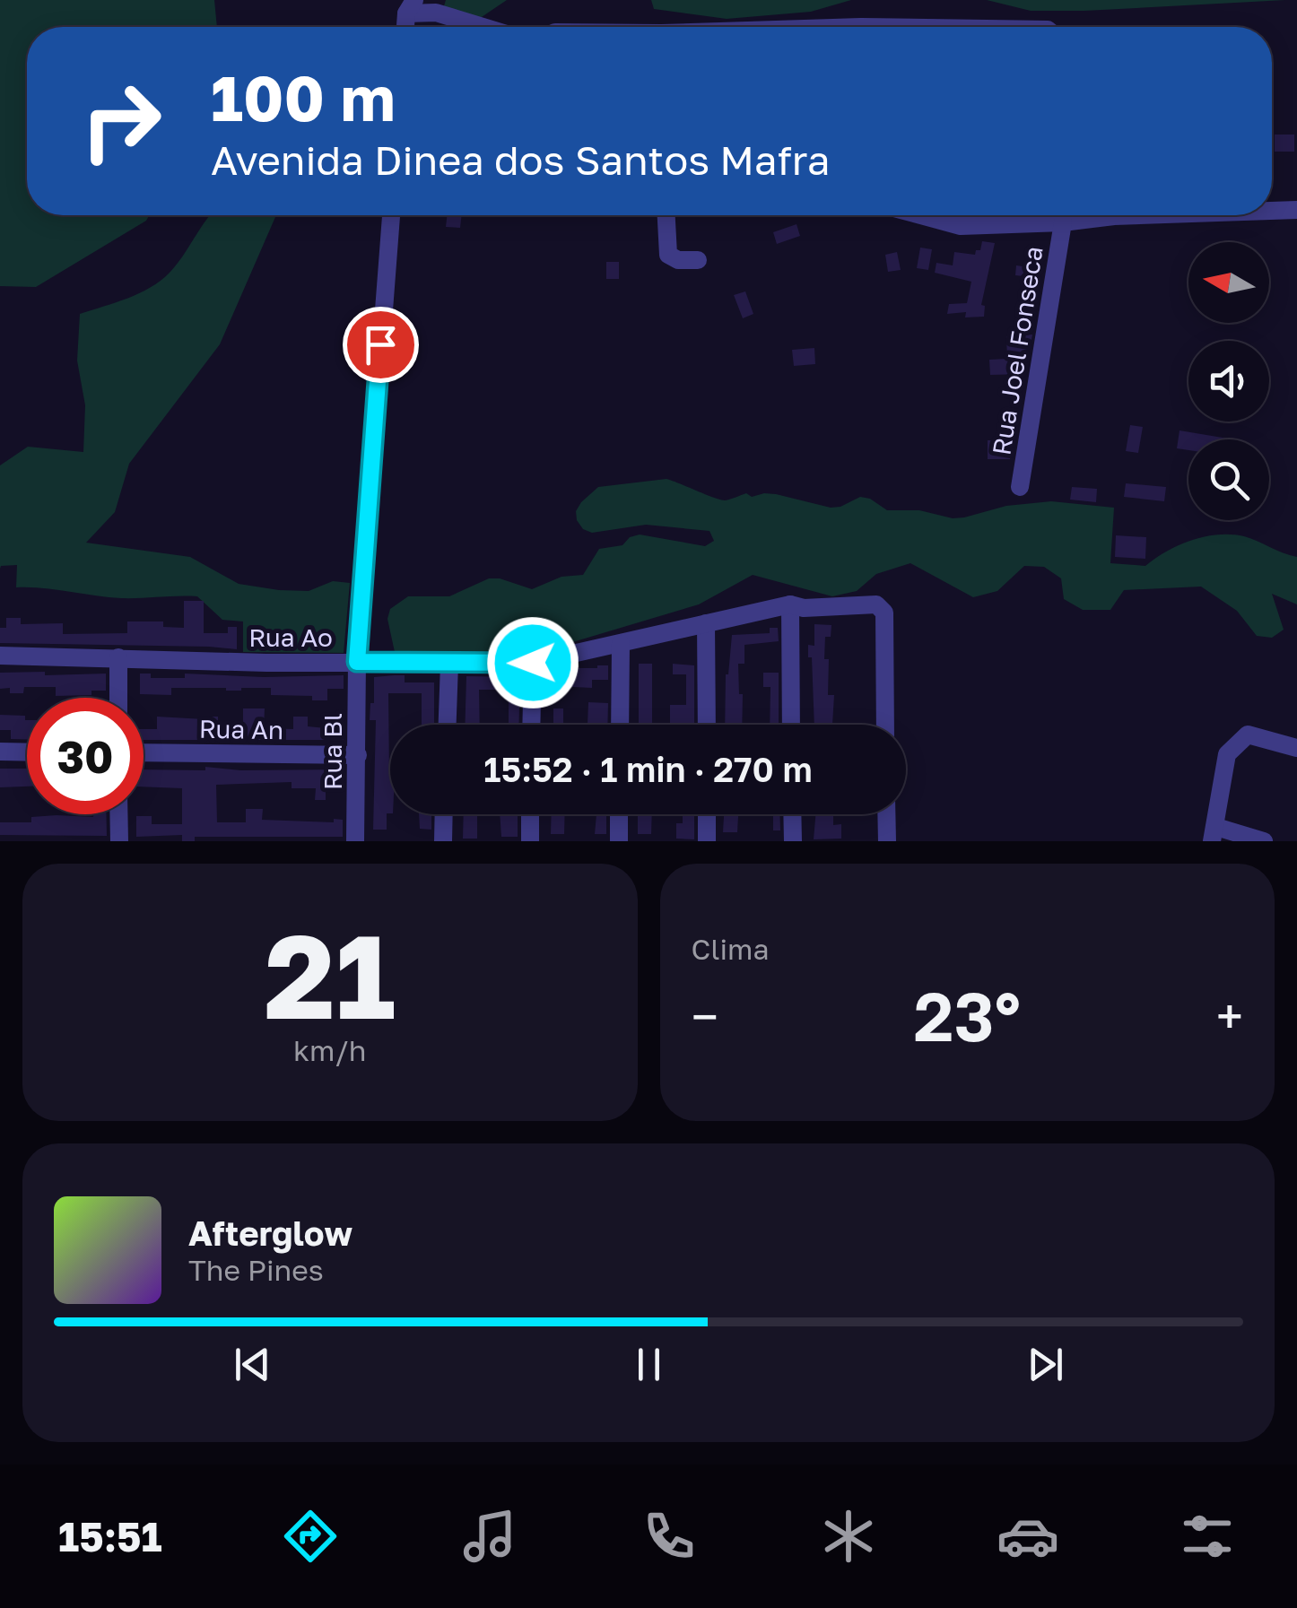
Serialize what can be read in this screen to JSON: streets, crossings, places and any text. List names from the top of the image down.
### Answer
{
  "streets": {
    "street": [
      "Rua Joel Fonseca",
      "Rua Ao",
      "Rua An",
      "Rua Bl"
    ]
  },
  "crossings": [
    ["Rua Ao", "Rua Bl"],
    ["Rua An", "Rua Bl"]
  ],
  "north": "left",
  "page": {
    "turn": ["100 m", "Avenida Dinea dos Santos Mafra"],
    "limit": "30",
    "trip": "15:52 · 1 min · 270 m",
    "tile": [
      ["21", "km/h"],
      "Clima"
    ],
    "heat": ["−", "23°", "+"],
    "song": ["Afterglow", "The Pines"],
    "tabs": "15:51"
  }
}
